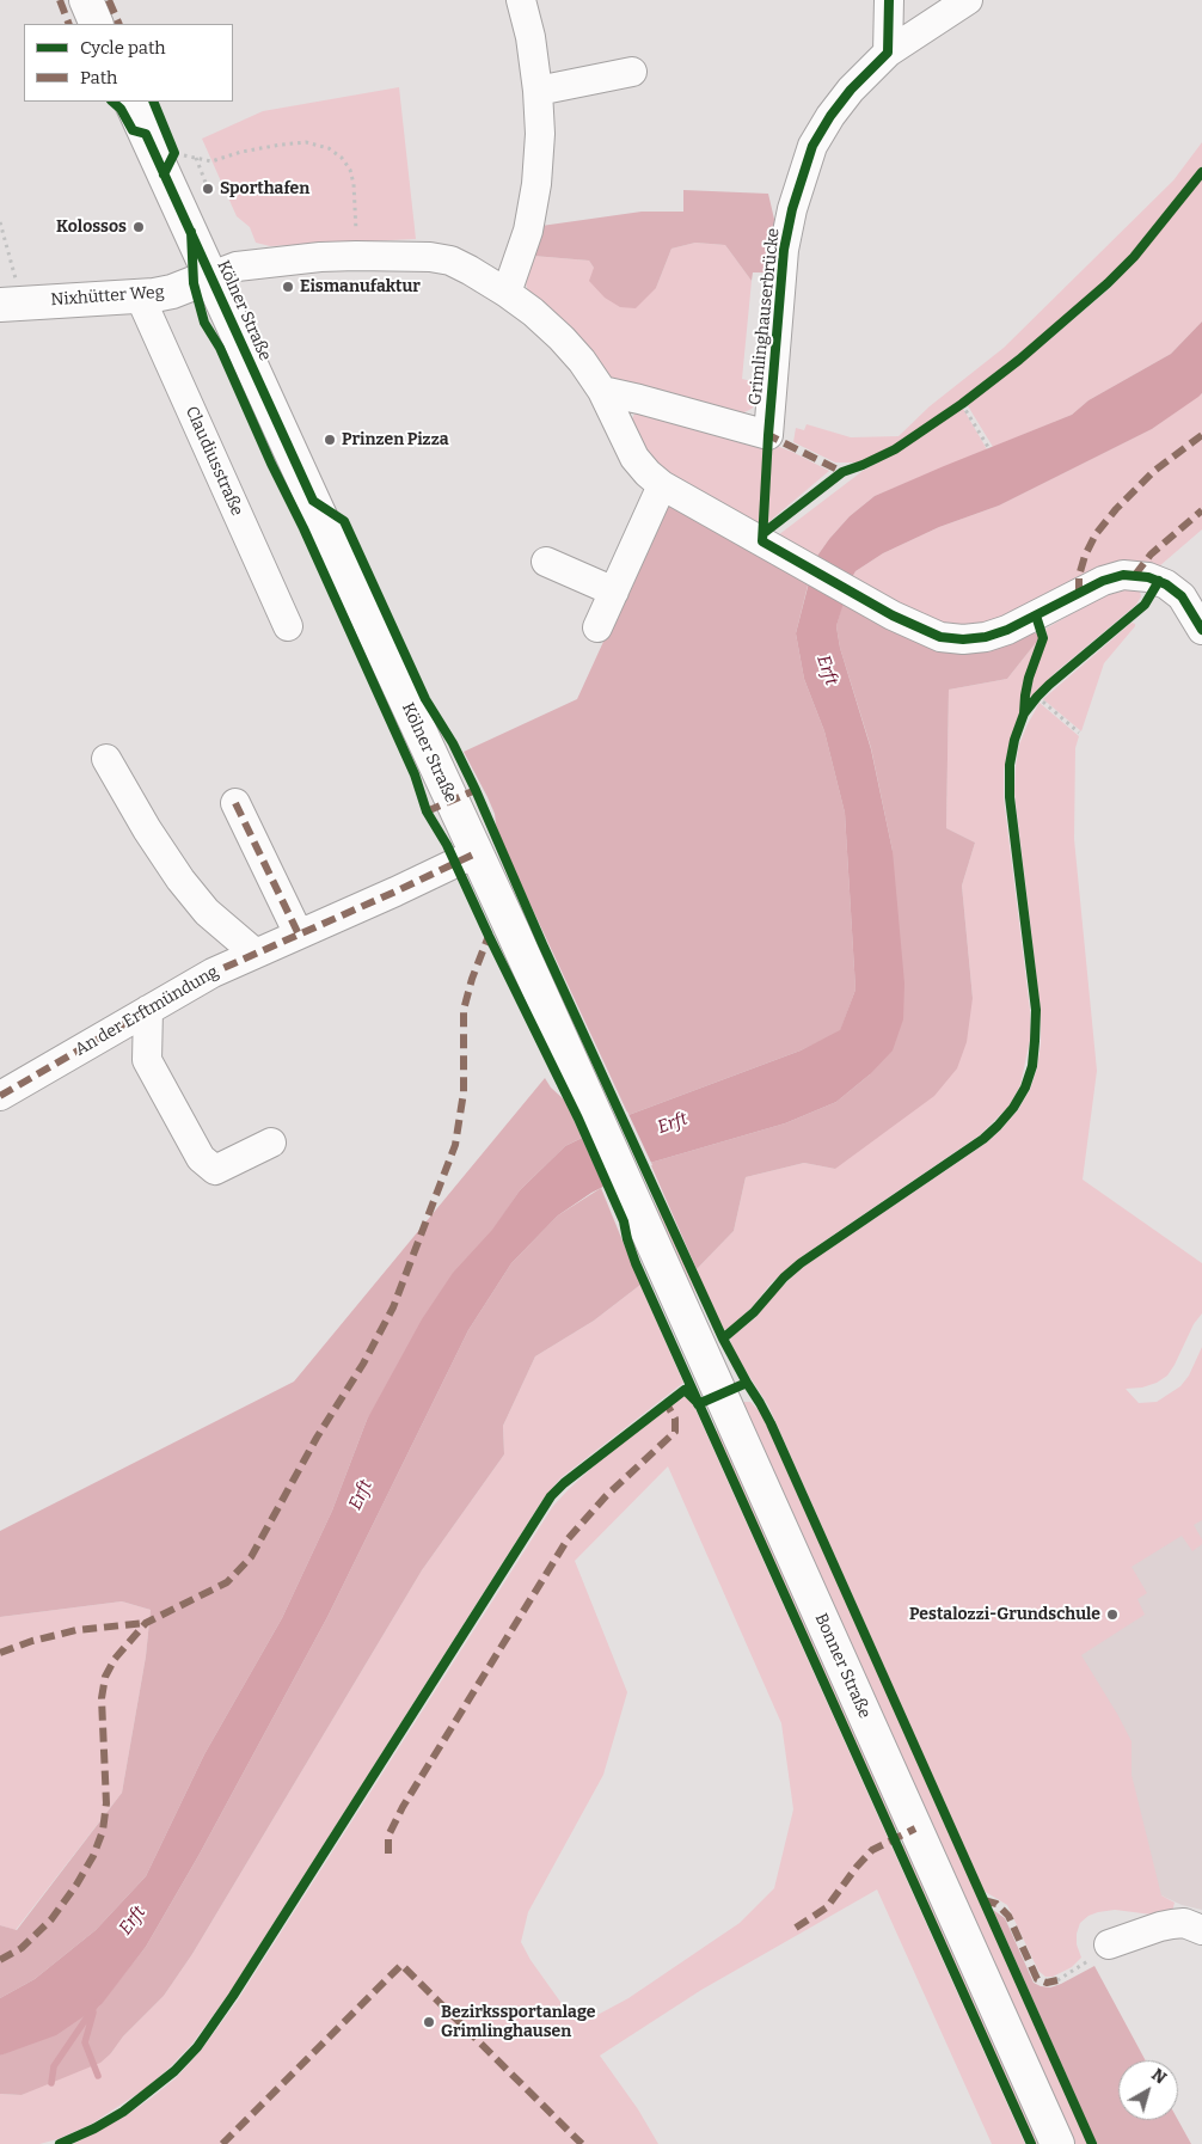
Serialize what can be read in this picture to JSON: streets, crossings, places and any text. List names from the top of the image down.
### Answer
{
  "streets": {
    "main road": ["Nixhütter Weg", "Kölner Straße", "Bonner Straße"],
    "street": ["Grimlinghauserbrücke", "Claudiusstraße", "An der Erftmündung"]
  },
  "crossings": [
    ["Nixhütter Weg", "Kölner Straße"],
    ["Nixhütter Weg", "Claudiusstraße"],
    ["Kölner Straße", "An der Erftmündung"],
    ["Kölner Straße", "Bonner Straße"]
  ],
  "water": ["Erft"],
  "places": [
    "Sporthafen",
    "Kolossos",
    "Eismanufaktur",
    "Prinzen Pizza",
    "Pestalozzi-Grundschule",
    "Bezirkssportanlage Grimlinghausen"
  ],
  "legend": ["Cycle path", "Path"],
  "north": "top right"
}
